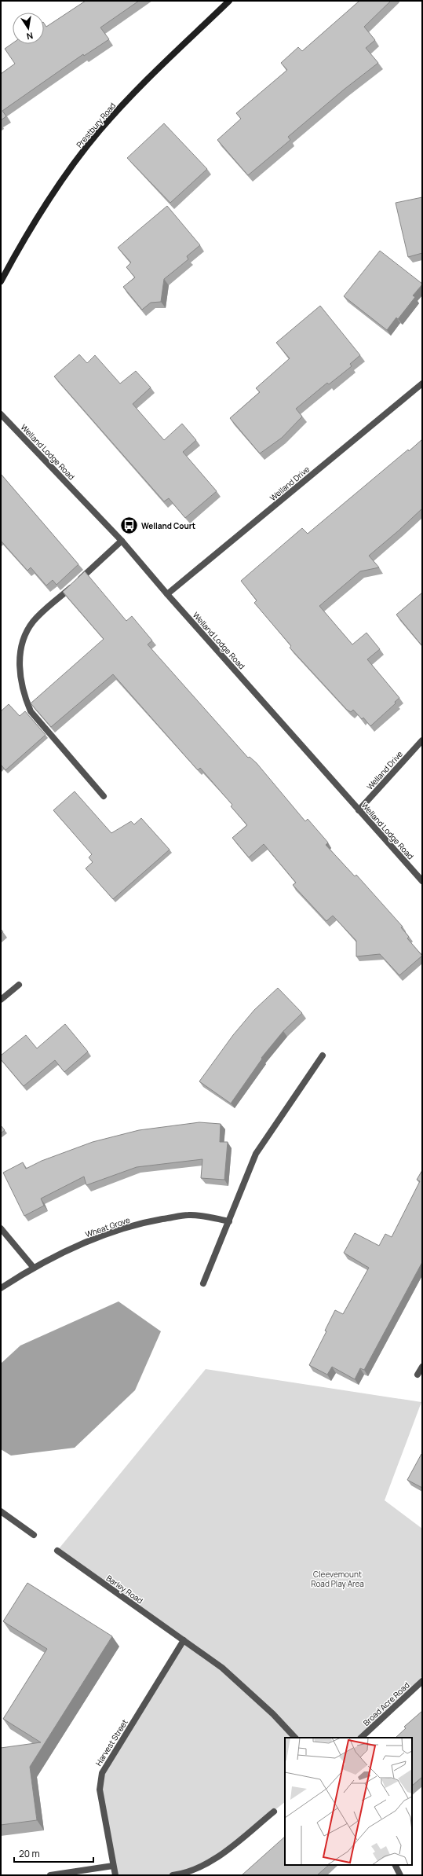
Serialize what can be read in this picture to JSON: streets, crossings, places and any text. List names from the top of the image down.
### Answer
{
  "streets": {
    "main road": ["Prestbury Road"],
    "street": [
      "Welland Lodge Road",
      "Welland Drive",
      "Wheat Grove",
      "Barley Road",
      "Broad Acre Road",
      "Harvest Street"
    ]
  },
  "crossings": [
    ["Welland Lodge Road", "Welland Drive"],
    ["Barley Road", "Harvest Street"]
  ],
  "parks": ["Cleevemount Road Play Area"],
  "places": {
    "bus stop": ["Welland Court"]
  },
  "scale_bar": "20 m",
  "north": "bottom"
}
